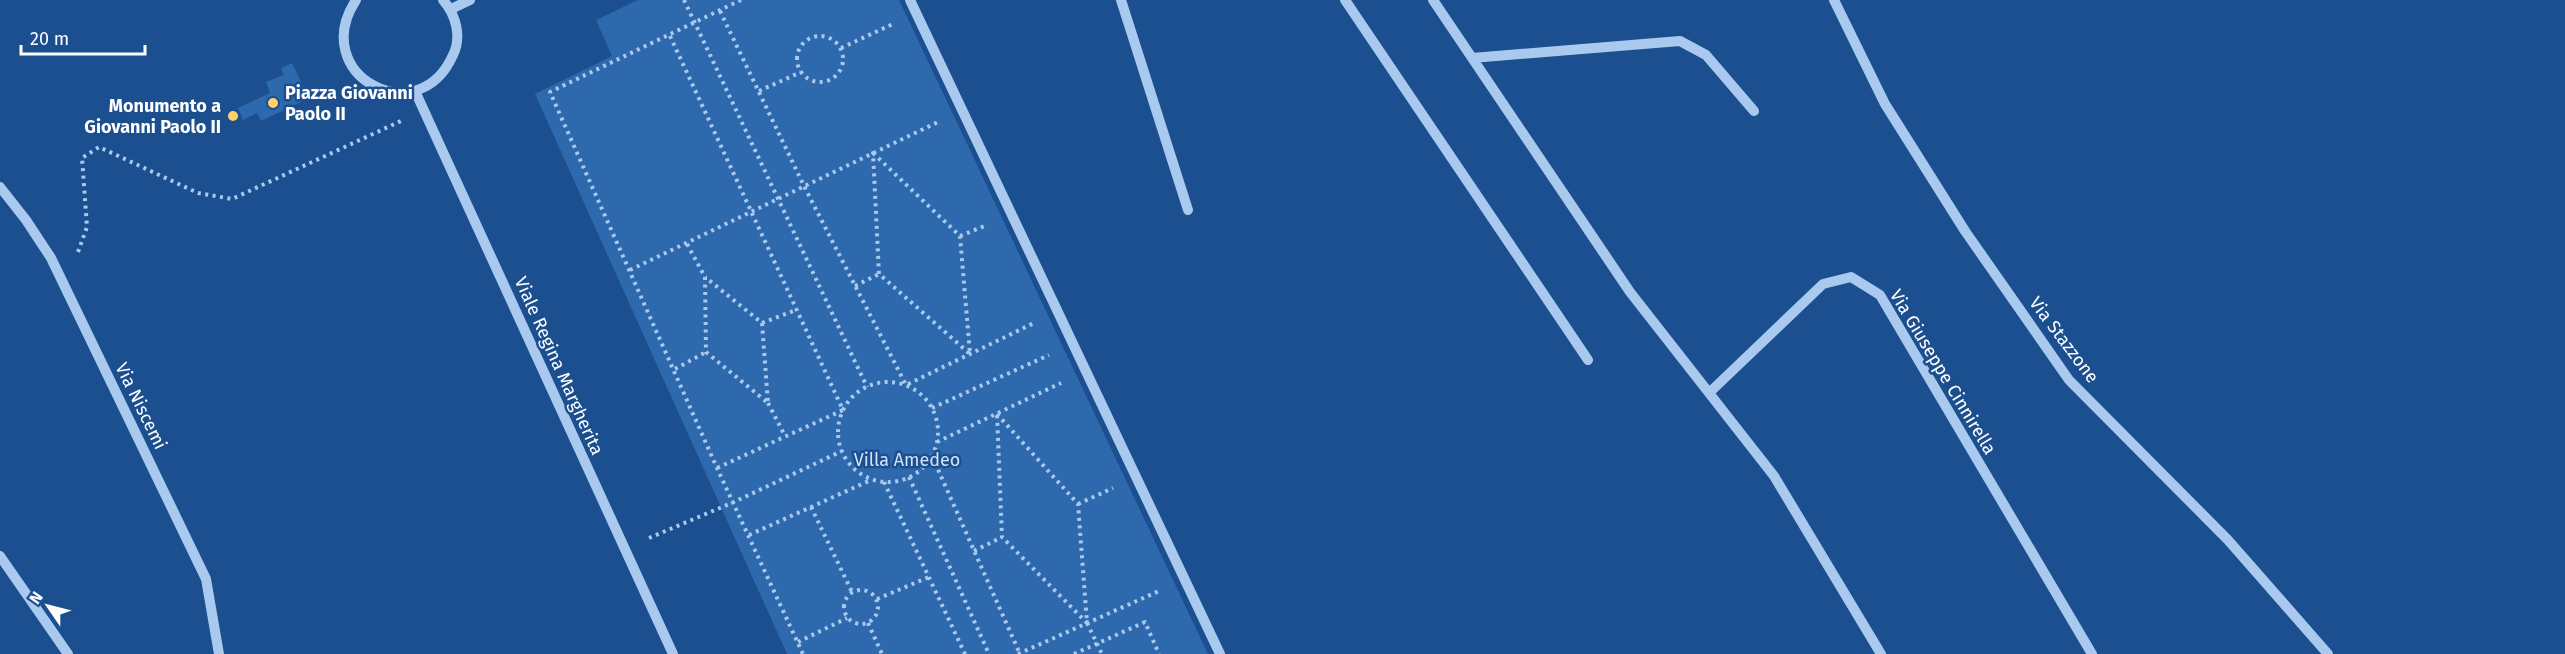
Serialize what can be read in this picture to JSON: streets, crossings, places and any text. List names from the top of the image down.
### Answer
{
  "streets": {
    "street": [
      "Via Stazzone",
      "Viale Regina Margherita",
      "Via Giuseppe Cinnirella",
      "Via Niscemi"
    ]
  },
  "parks": ["Villa Amedeo"],
  "places": ["Piazza Giovanni Paolo II", "Monumento a Giovanni Paolo II"],
  "scale_bar": "20 m",
  "north": "top left"
}
